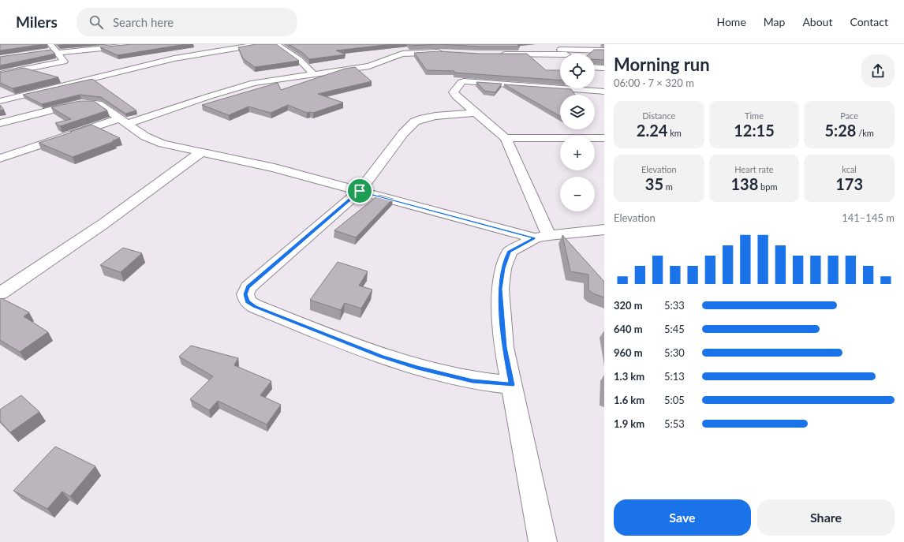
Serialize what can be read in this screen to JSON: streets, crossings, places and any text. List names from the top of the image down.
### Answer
{
  "page": {
    "header": "Milers",
    "search": "Search here",
    "nav": [
      "Home",
      "Map",
      "About",
      "Contact"
    ],
    "heading": ["Morning run", "06:00 · 7 × 320 m"],
    "map_buttons": ["+", "−"],
    "stats": [
      ["Distance", "2.24 km"],
      ["Time", "12:15"],
      ["Pace", "5:28 /km"],
      ["Elevation", "35 m"],
      ["Heart rate", "138 bpm"],
      ["kcal", "173"]
    ],
    "chart": ["Elevation", "141–145 m"],
    "list": [
      {
        "name": "320 m",
        "note": "5:33"
      },
      {
        "name": "640 m",
        "note": "5:45"
      },
      {
        "name": "960 m",
        "note": "5:30"
      },
      {
        "name": "1.3 km",
        "note": "5:13"
      },
      {
        "name": "1.6 km",
        "note": "5:05"
      },
      {
        "name": "1.9 km",
        "note": "5:53"
      }
    ],
    "buttons": ["Save", "Share"]
  }
}
